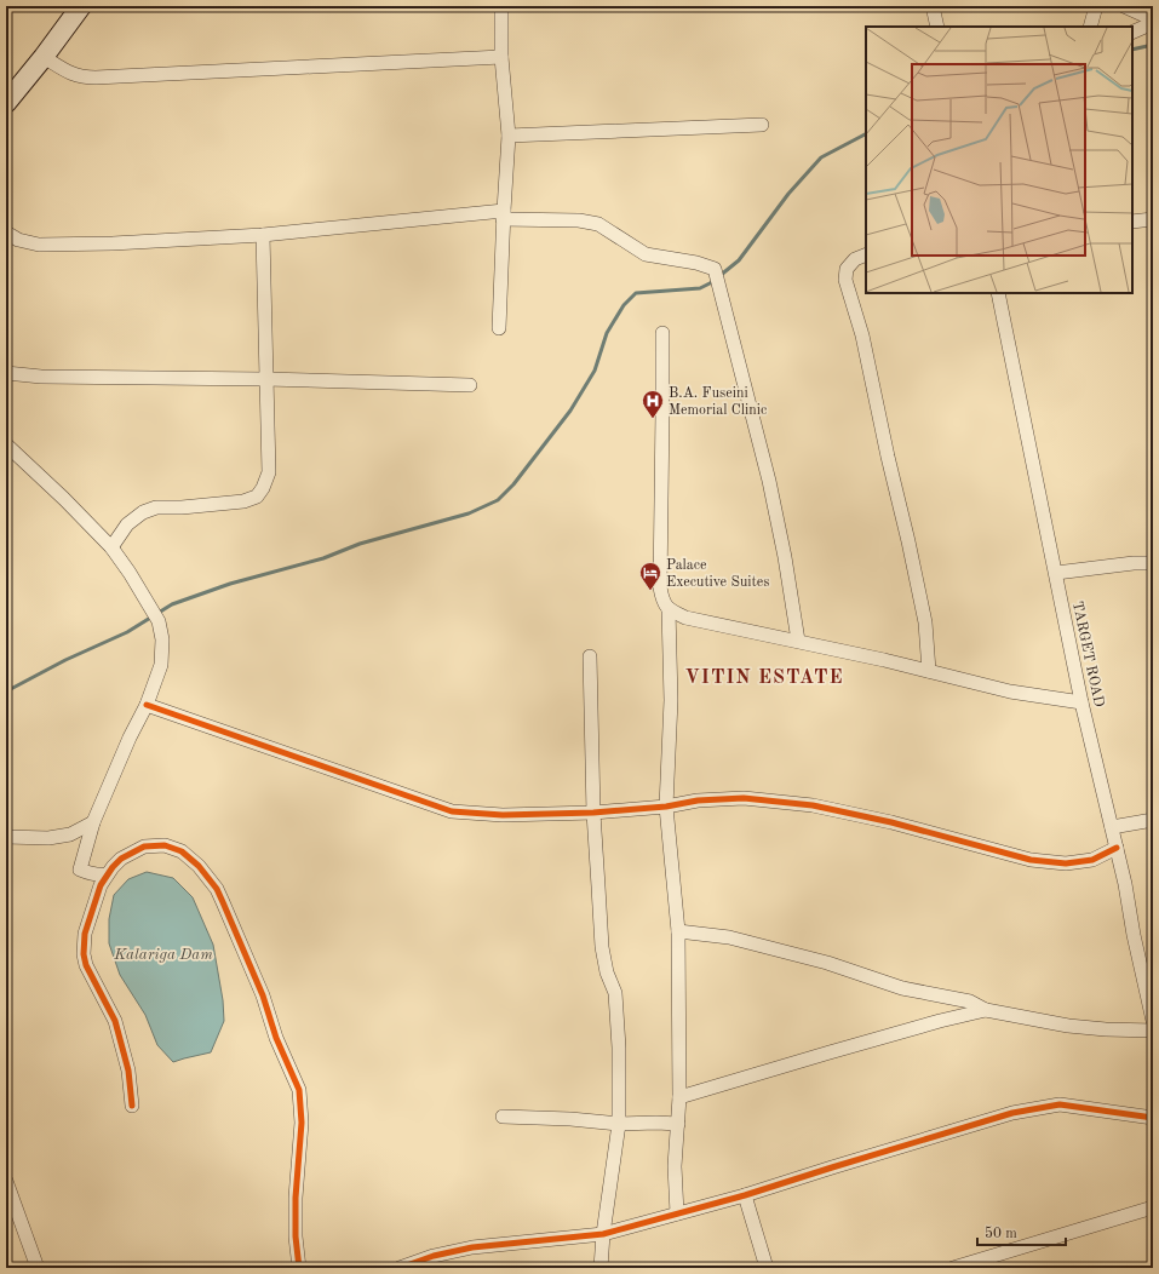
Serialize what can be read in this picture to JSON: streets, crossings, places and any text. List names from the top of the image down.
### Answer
{
  "streets": {
    "street": ["TARGET ROAD"]
  },
  "districts": ["VITIN ESTATE"],
  "water": ["Kalariga Dam"],
  "places": {
    "hospital": ["B.A. Fuseini Memorial Clinic"],
    "hotel": ["Palace Executive Suites"]
  },
  "scale_bar": "50 m"
}
